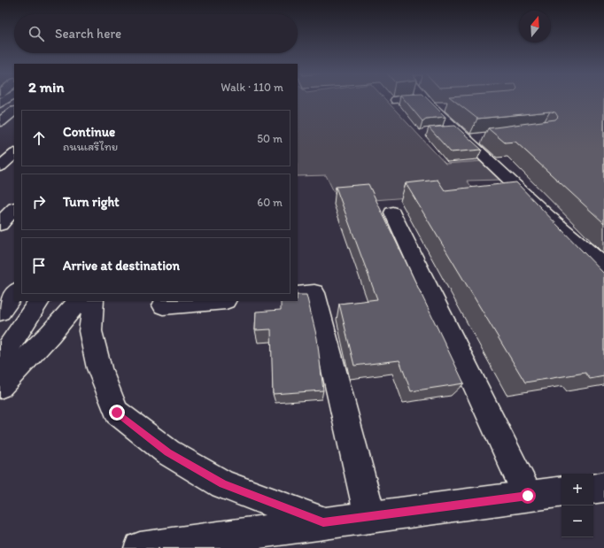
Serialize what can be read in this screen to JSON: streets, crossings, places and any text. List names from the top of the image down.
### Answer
{
  "north": "top",
  "page": {
    "search": "Search here",
    "heading": ["2 min", "Walk · 110 m"],
    "list": [
      ["Continue", "ถนนเสรีไทย", "50 m"],
      ["Turn right", "60 m"],
      "Arrive at destination"
    ],
    "map_buttons": ["+", "−"]
  }
}
